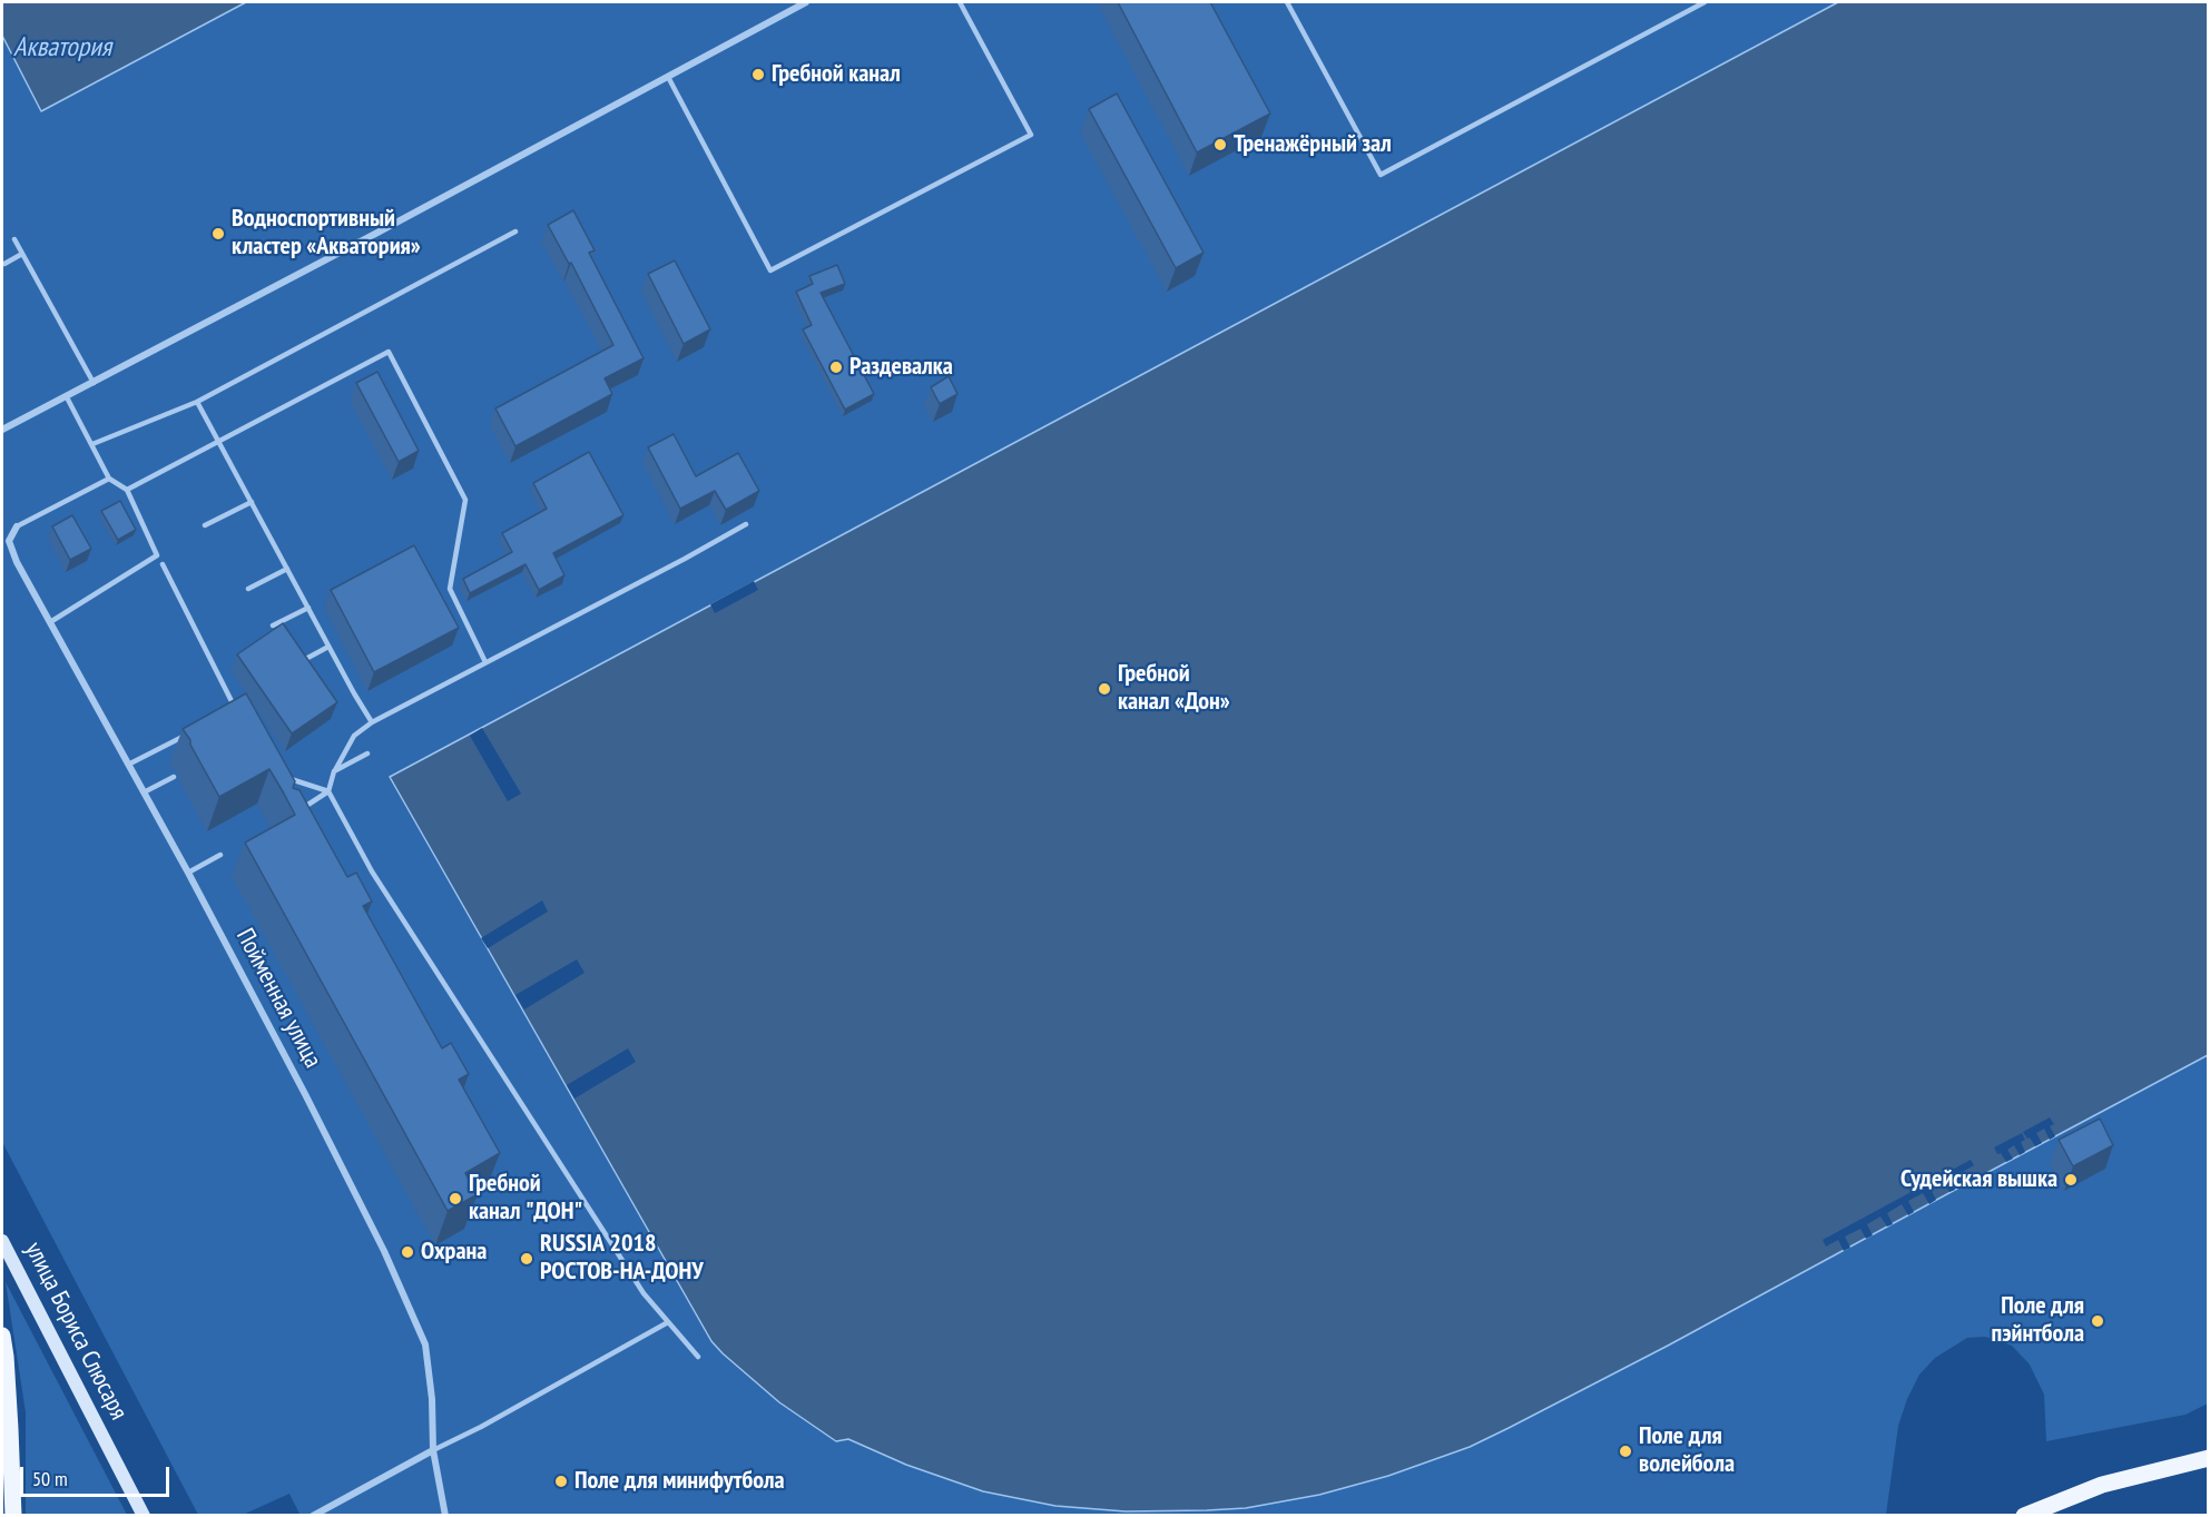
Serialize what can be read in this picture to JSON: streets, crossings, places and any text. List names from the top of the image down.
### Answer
{
  "streets": {
    "main road": ["улица Бориса Слюсаря"],
    "street": ["Пойменная улица"]
  },
  "water": ["Акватория"],
  "places": [
    "Гребной канал",
    "Тренажёрный зал",
    "Водноспортивный кластер «Акватория»",
    "Раздевалка",
    "Гребной канал «Дон»",
    "Судейская вышка",
    "Гребной канал \"ДОН\"",
    "Охрана",
    "RUSSIA 2018 РОСТОВ-НА-ДОНУ",
    "Поле для пэйнтбола",
    "Поле для волейбола",
    "Поле для минифутбола"
  ],
  "scale_bar": "50 m"
}
